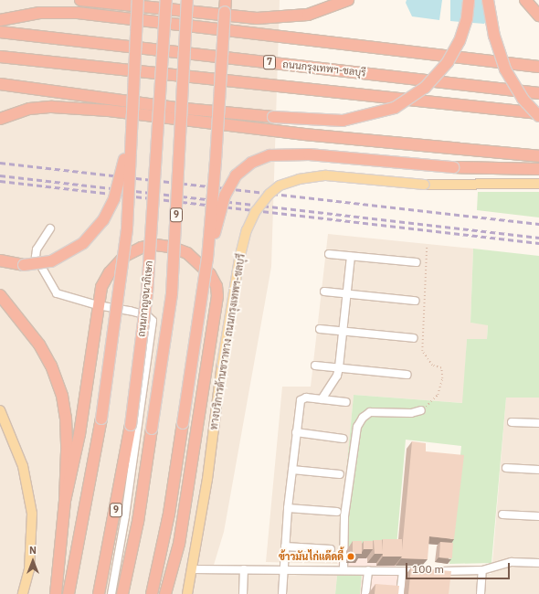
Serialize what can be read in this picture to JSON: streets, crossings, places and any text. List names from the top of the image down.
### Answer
{
  "streets": {
    "highway": [
      "7",
      "ถนนกรุงเทพฯ-ชลบุรี",
      "9",
      "ถนนกาญจนาภิเษก"
    ],
    "main road": ["ทางบริการด้านขวาทาง ถนนกรุงเทพฯ-ชลบุรี"]
  },
  "places": ["ข้าวมันไก่แด๊ดดี้"],
  "scale_bar": "100 m",
  "north": "top"
}
